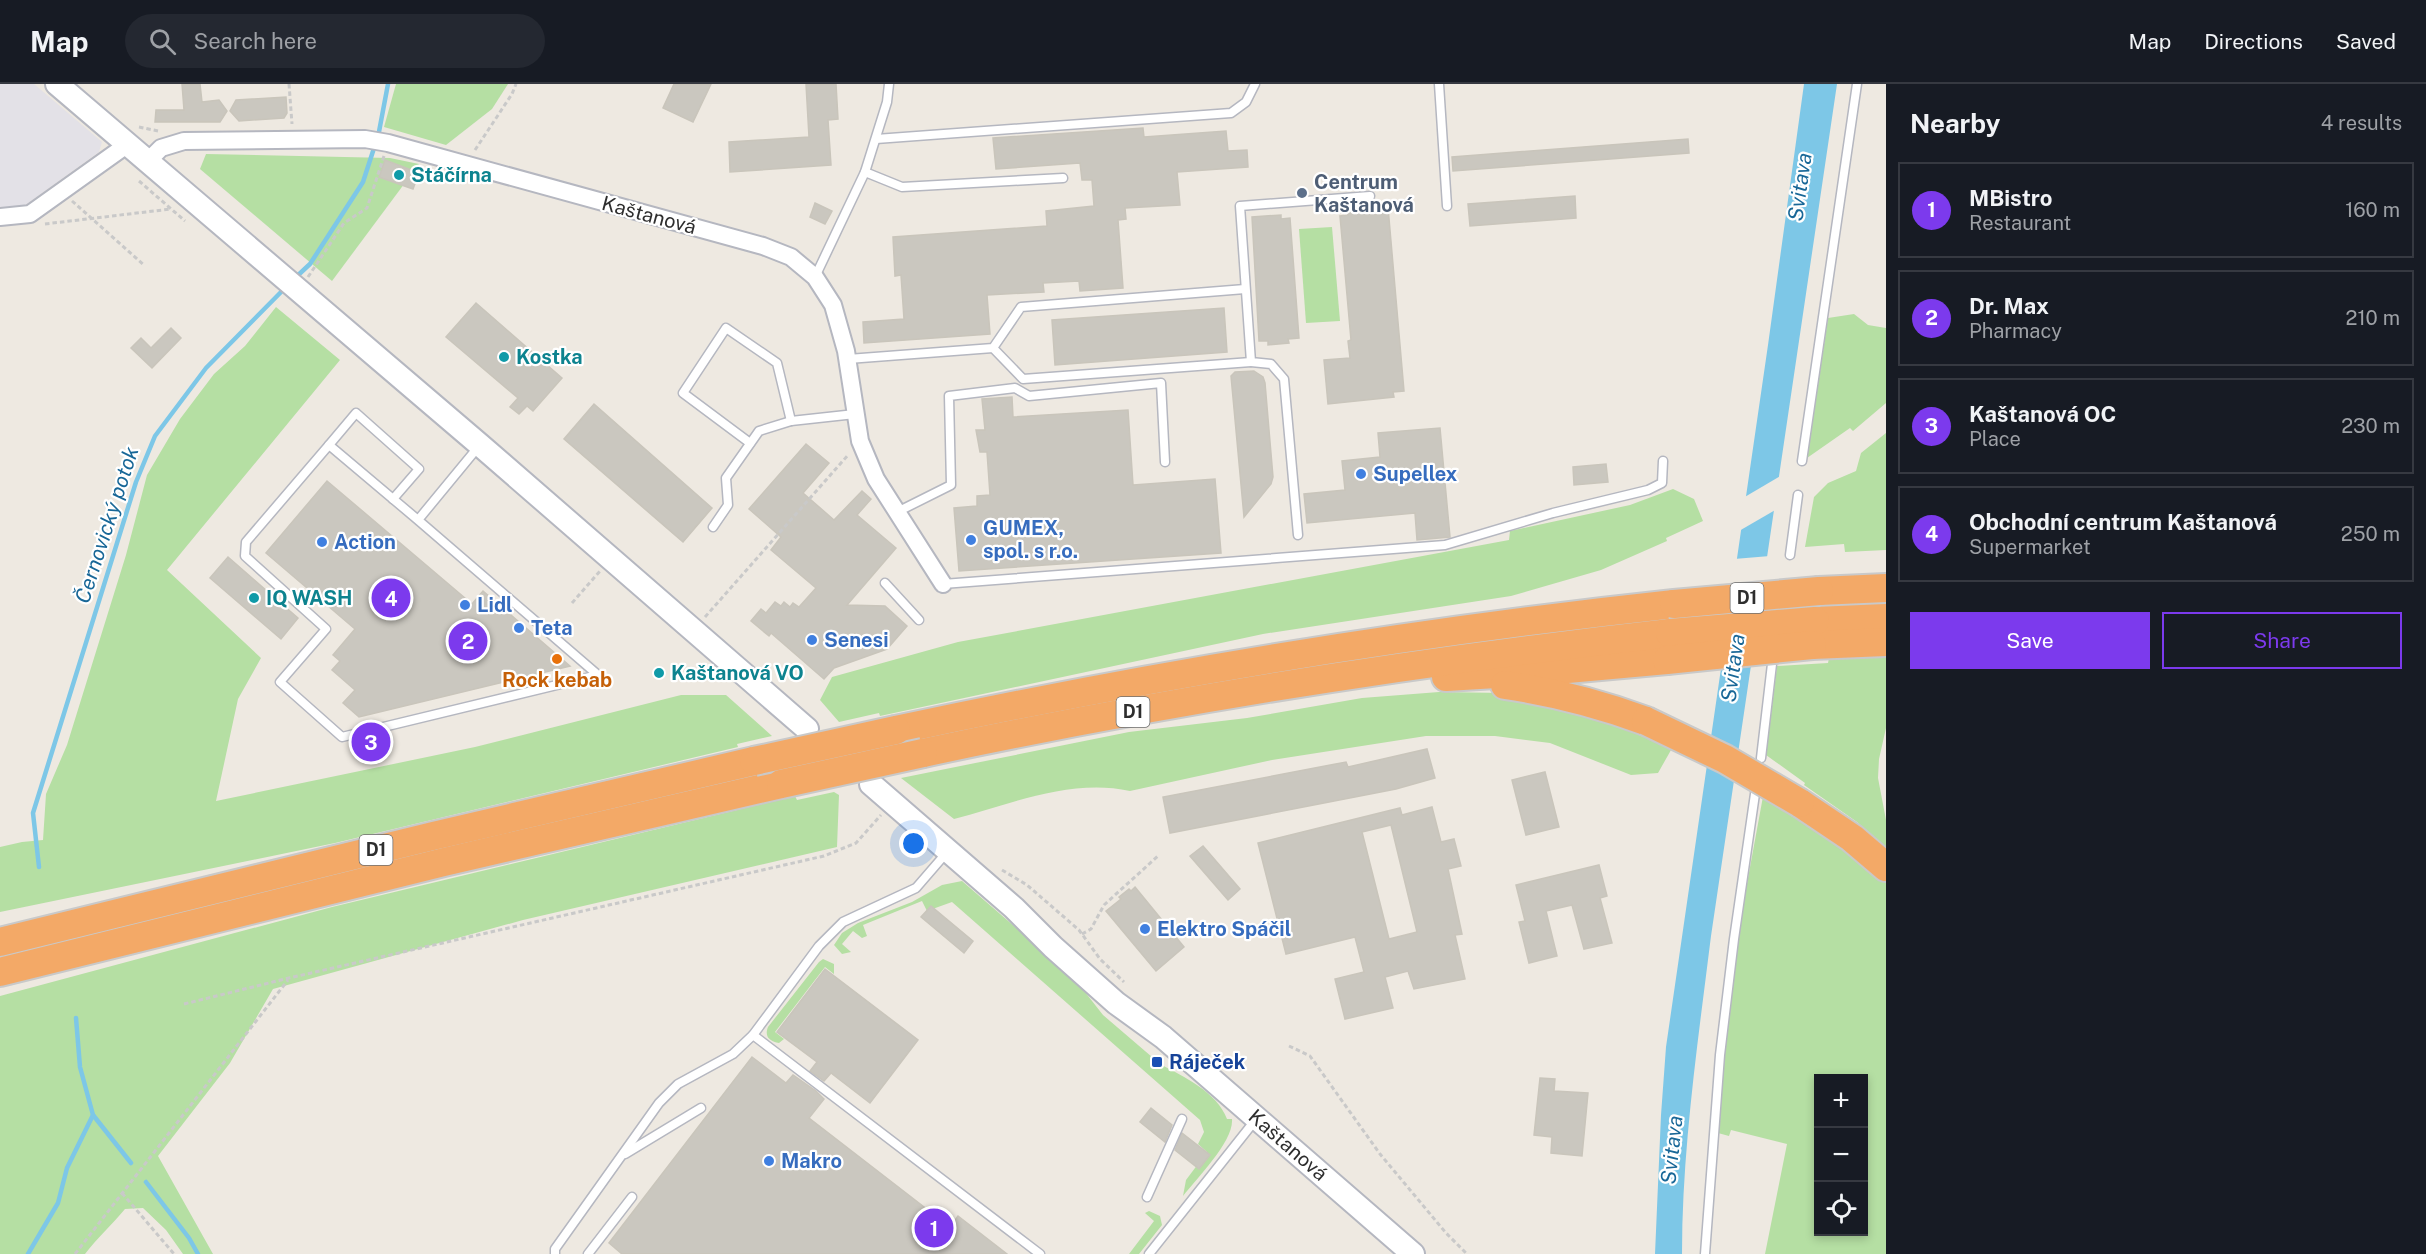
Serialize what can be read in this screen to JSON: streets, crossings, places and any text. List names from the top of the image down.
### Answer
{
  "streets": {
    "highway": ["D1"],
    "main road": ["Kaštanová"]
  },
  "water": ["Svitava", "Černovický potok"],
  "places": {
    "other": [
      "Stáčírna",
      "Centrum Kaštanová",
      "Kostka",
      "Supellex",
      "GUMEX, spol. s r.o.",
      "Action",
      "IQ WASH",
      "Lidl",
      "Teta",
      "Senesi",
      "Rock kebab",
      "Kaštanová VO",
      "Elektro Spáčil",
      "Makro"
    ],
    "transit": ["Ráječek"]
  },
  "page": {
    "header": "Map",
    "search": "Search here",
    "nav": ["Map", "Directions", "Saved"],
    "heading": ["Nearby", "4 results"],
    "list": [
      {
        "mark": "1",
        "name": "MBistro",
        "note": "Restaurant",
        "value": "160 m"
      },
      {
        "mark": "2",
        "name": "Dr. Max",
        "note": "Pharmacy",
        "value": "210 m"
      },
      {
        "mark": "3",
        "name": "Kaštanová OC",
        "note": "Place",
        "value": "230 m"
      },
      {
        "mark": "4",
        "name": "Obchodní centrum Kaštanová",
        "note": "Supermarket",
        "value": "250 m"
      }
    ],
    "pins": [
      "4",
      "2",
      "3",
      "1"
    ],
    "buttons": ["Save", "Share"],
    "map_buttons": ["+", "−"]
  }
}
